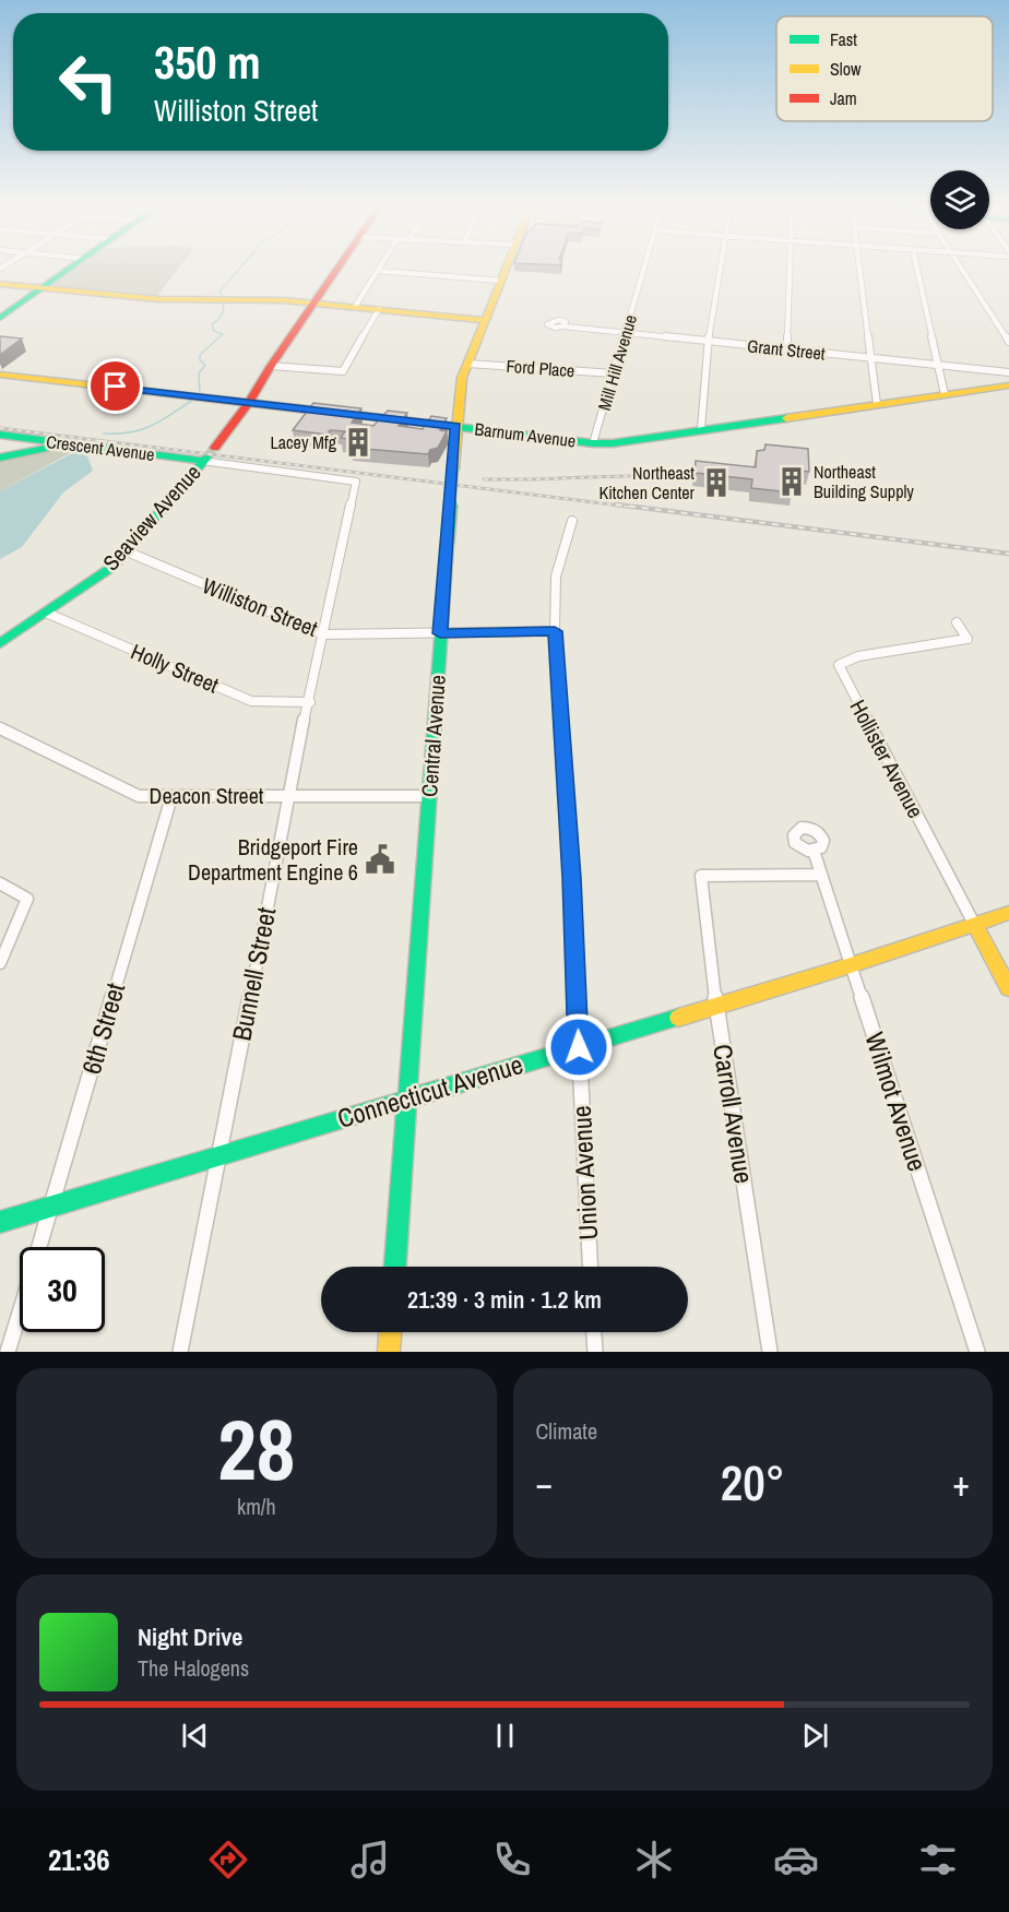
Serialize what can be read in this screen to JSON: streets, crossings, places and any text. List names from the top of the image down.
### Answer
{
  "streets": {
    "main road": [
      "Barnum Avenue",
      "Crescent Avenue",
      "Seaview Avenue",
      "Central Avenue",
      "Hollister Avenue",
      "Connecticut Avenue"
    ],
    "street": [
      "Grant Street",
      "Mill Hill Avenue",
      "Ford Place",
      "Williston Street",
      "Holly Street",
      "Deacon Street",
      "Bunnell Street",
      "6th Street",
      "Wilmot Avenue",
      "Carroll Avenue",
      "Union Avenue"
    ]
  },
  "crossings": [
    ["Grant Street", "Mill Hill Avenue"],
    ["Mill Hill Avenue", "Ford Place"],
    ["Mill Hill Avenue", "Barnum Avenue"],
    ["Ford Place", "Central Avenue"],
    ["Barnum Avenue", "Seaview Avenue"],
    ["Barnum Avenue", "Central Avenue"],
    ["Crescent Avenue", "Seaview Avenue"],
    ["Crescent Avenue", "Bunnell Street"],
    ["Seaview Avenue", "Williston Street"],
    ["Seaview Avenue", "Holly Street"],
    ["Williston Street", "Central Avenue"],
    ["Williston Street", "Bunnell Street"],
    ["Williston Street", "Union Avenue"],
    ["Holly Street", "Bunnell Street"],
    ["Central Avenue", "Deacon Street"],
    ["Central Avenue", "Connecticut Avenue"],
    ["Hollister Avenue", "Connecticut Avenue"],
    ["Deacon Street", "Bunnell Street"],
    ["Deacon Street", "6th Street"],
    ["Bunnell Street", "Connecticut Avenue"],
    ["6th Street", "Connecticut Avenue"],
    ["Connecticut Avenue", "Wilmot Avenue"],
    ["Connecticut Avenue", "Carroll Avenue"],
    ["Connecticut Avenue", "Union Avenue"]
  ],
  "places": {
    "building": ["Lacey Mfg", "Northeast Building Supply", "Northeast Kitchen Center"],
    "public building": ["Bridgeport Fire Department Engine 6"]
  },
  "legend": ["Fast", "Slow", "Jam"],
  "page": {
    "turn": ["350 m", "Williston Street"],
    "limit": "30",
    "trip": "21:39 · 3 min · 1.2 km",
    "tile": [
      ["28", "km/h"],
      "Climate"
    ],
    "heat": ["−", "20°", "+"],
    "song": ["Night Drive", "The Halogens"],
    "tabs": "21:36"
  }
}
